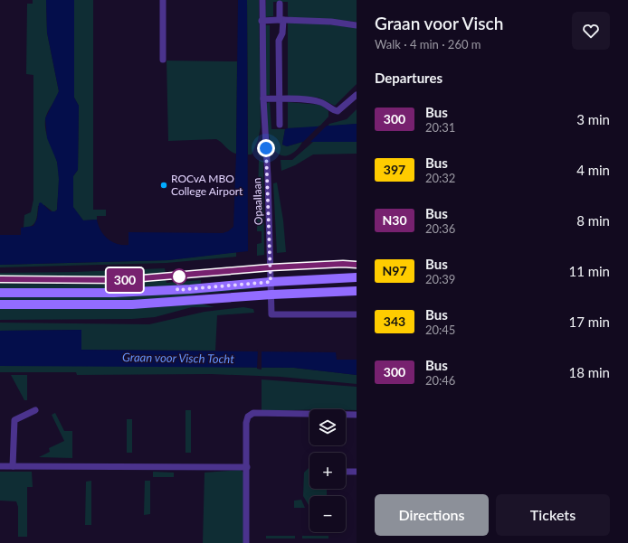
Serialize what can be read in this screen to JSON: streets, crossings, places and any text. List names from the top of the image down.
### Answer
{
  "streets": {
    "street": ["Opaallaan"]
  },
  "water": ["Graan voor Visch Tocht"],
  "places": ["ROCvA MBO College Airport"],
  "lines": ["bus line 300"],
  "page": {
    "on_map": "300",
    "heading": [
      ["Graan voor Visch", "Walk · 4 min · 260 m"],
      "Departures"
    ],
    "list": [
      {
        "mark": "300",
        "name": "Bus",
        "note": "20:31",
        "value": "3 min"
      },
      {
        "mark": "397",
        "name": "Bus",
        "note": "20:32",
        "value": "4 min"
      },
      {
        "mark": "N30",
        "name": "Bus",
        "note": "20:36",
        "value": "8 min"
      },
      {
        "mark": "N97",
        "name": "Bus",
        "note": "20:39",
        "value": "11 min"
      },
      {
        "mark": "343",
        "name": "Bus",
        "note": "20:45",
        "value": "17 min"
      },
      {
        "mark": "300",
        "name": "Bus",
        "note": "20:46",
        "value": "18 min"
      }
    ],
    "map_buttons": ["+", "−"],
    "buttons": ["Directions", "Tickets"]
  }
}
